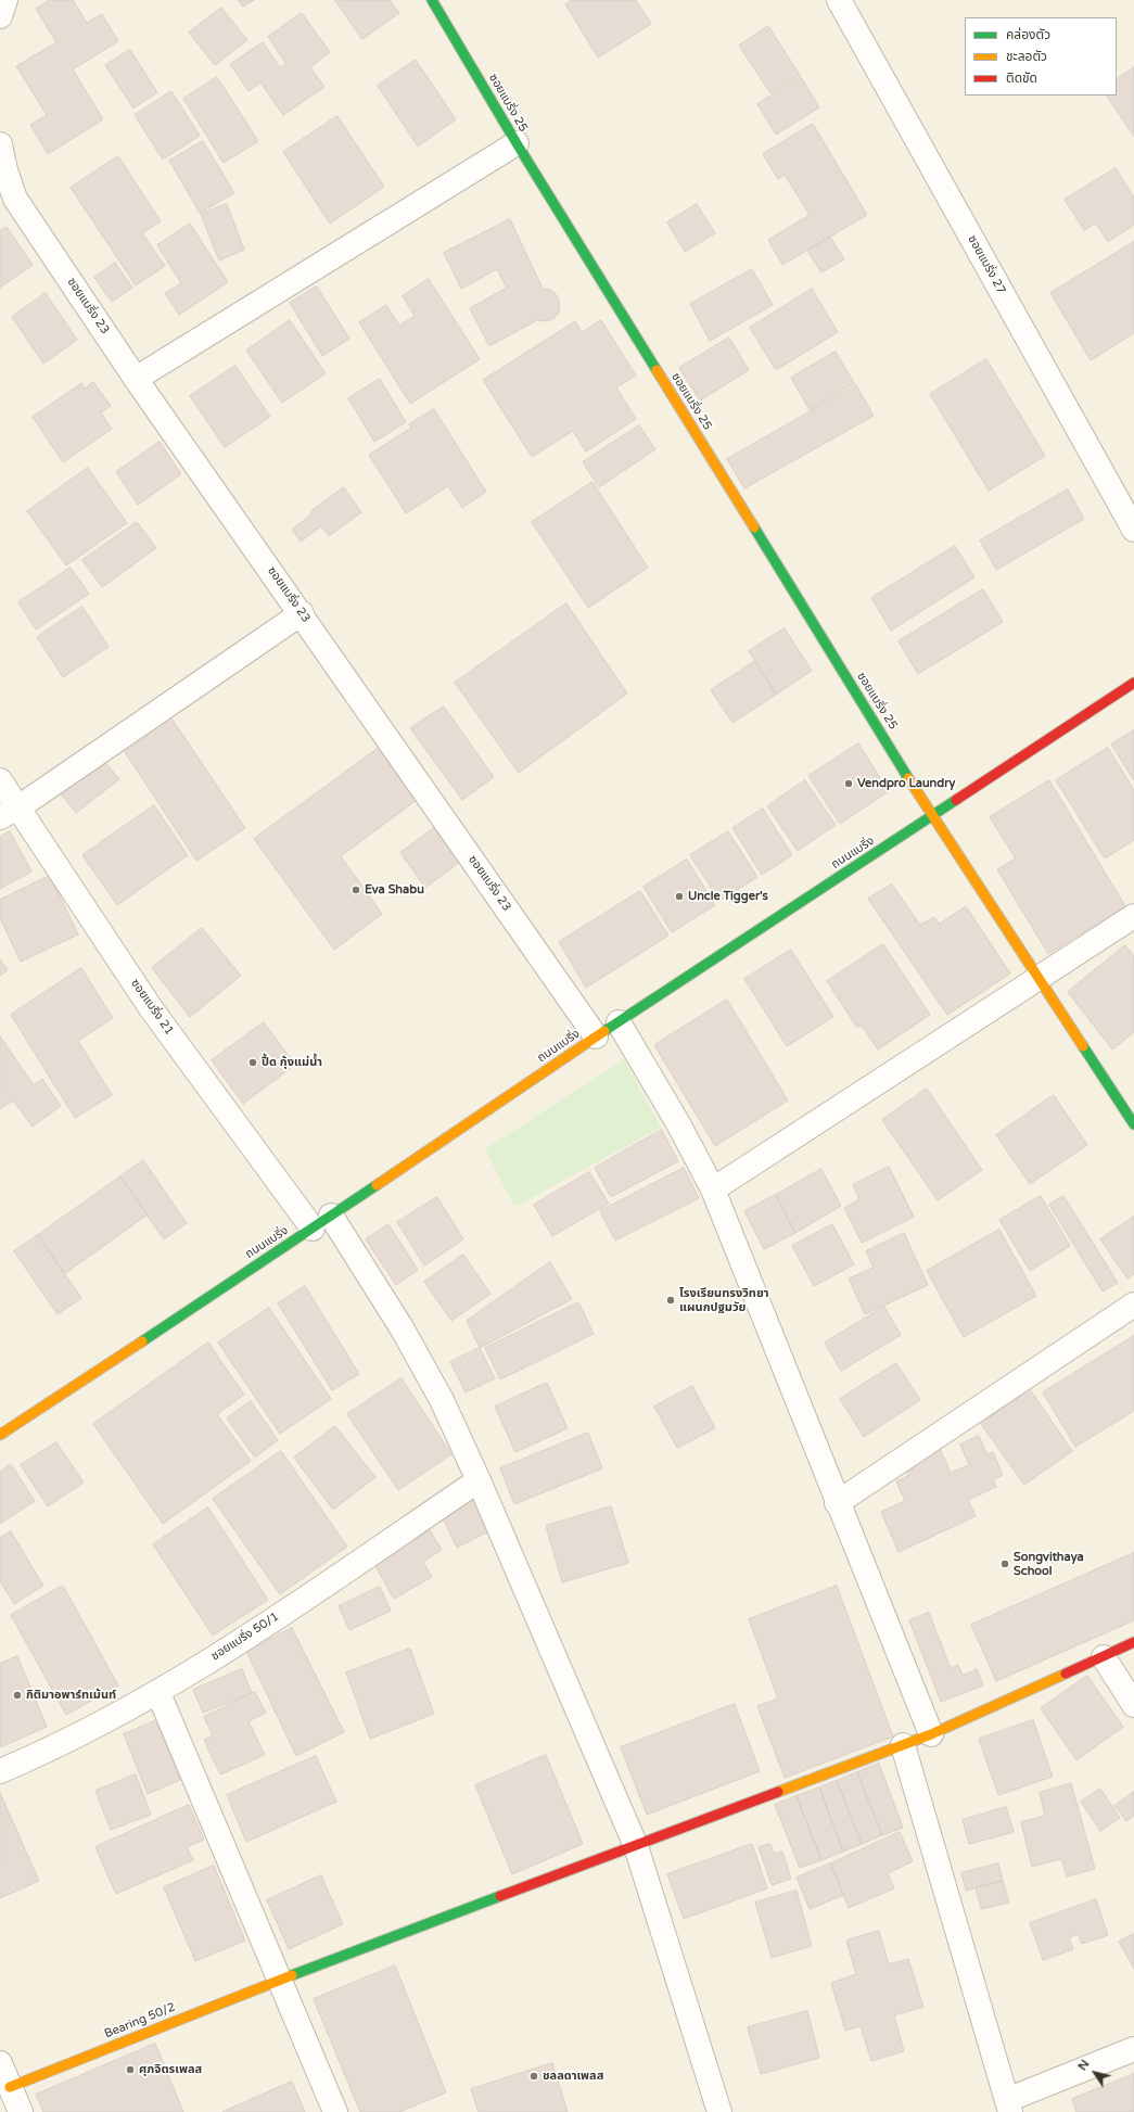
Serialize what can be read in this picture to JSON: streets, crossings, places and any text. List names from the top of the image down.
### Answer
{
  "streets": {
    "street": [
      "ซอยแบริ่ง 25",
      "ซอยแบริ่ง 27",
      "ซอยแบริ่ง 23",
      "ถนนแบริ่ง",
      "ซอยแบริ่ง 21",
      "ซอยแบริ่ง 50/1",
      "Bearing 50/2"
    ]
  },
  "crossings": [
    ["ซอยแบริ่ง 25", "ถนนแบริ่ง"],
    ["ซอยแบริ่ง 23", "ถนนแบริ่ง"],
    ["ถนนแบริ่ง", "ซอยแบริ่ง 21"],
    ["ซอยแบริ่ง 21", "ซอยแบริ่ง 50/1"],
    ["ซอยแบริ่ง 21", "Bearing 50/2"]
  ],
  "places": [
    "Vendpro Laundry",
    "Eva Shabu",
    "Uncle Tigger's",
    "ปื้ด กุ้งแม่น้ำ",
    "โรงเรียนทรงวิทยา แผนกปฐมวัย",
    "Songvithaya School",
    "กิติมาอพาร์ทเม้นท์",
    "ศุภจิตรเพลส",
    "ชลลดาเพลส"
  ],
  "legend": ["คล่องตัว", "ชะลอตัว", "ติดขัด"],
  "north": "top left"
}
